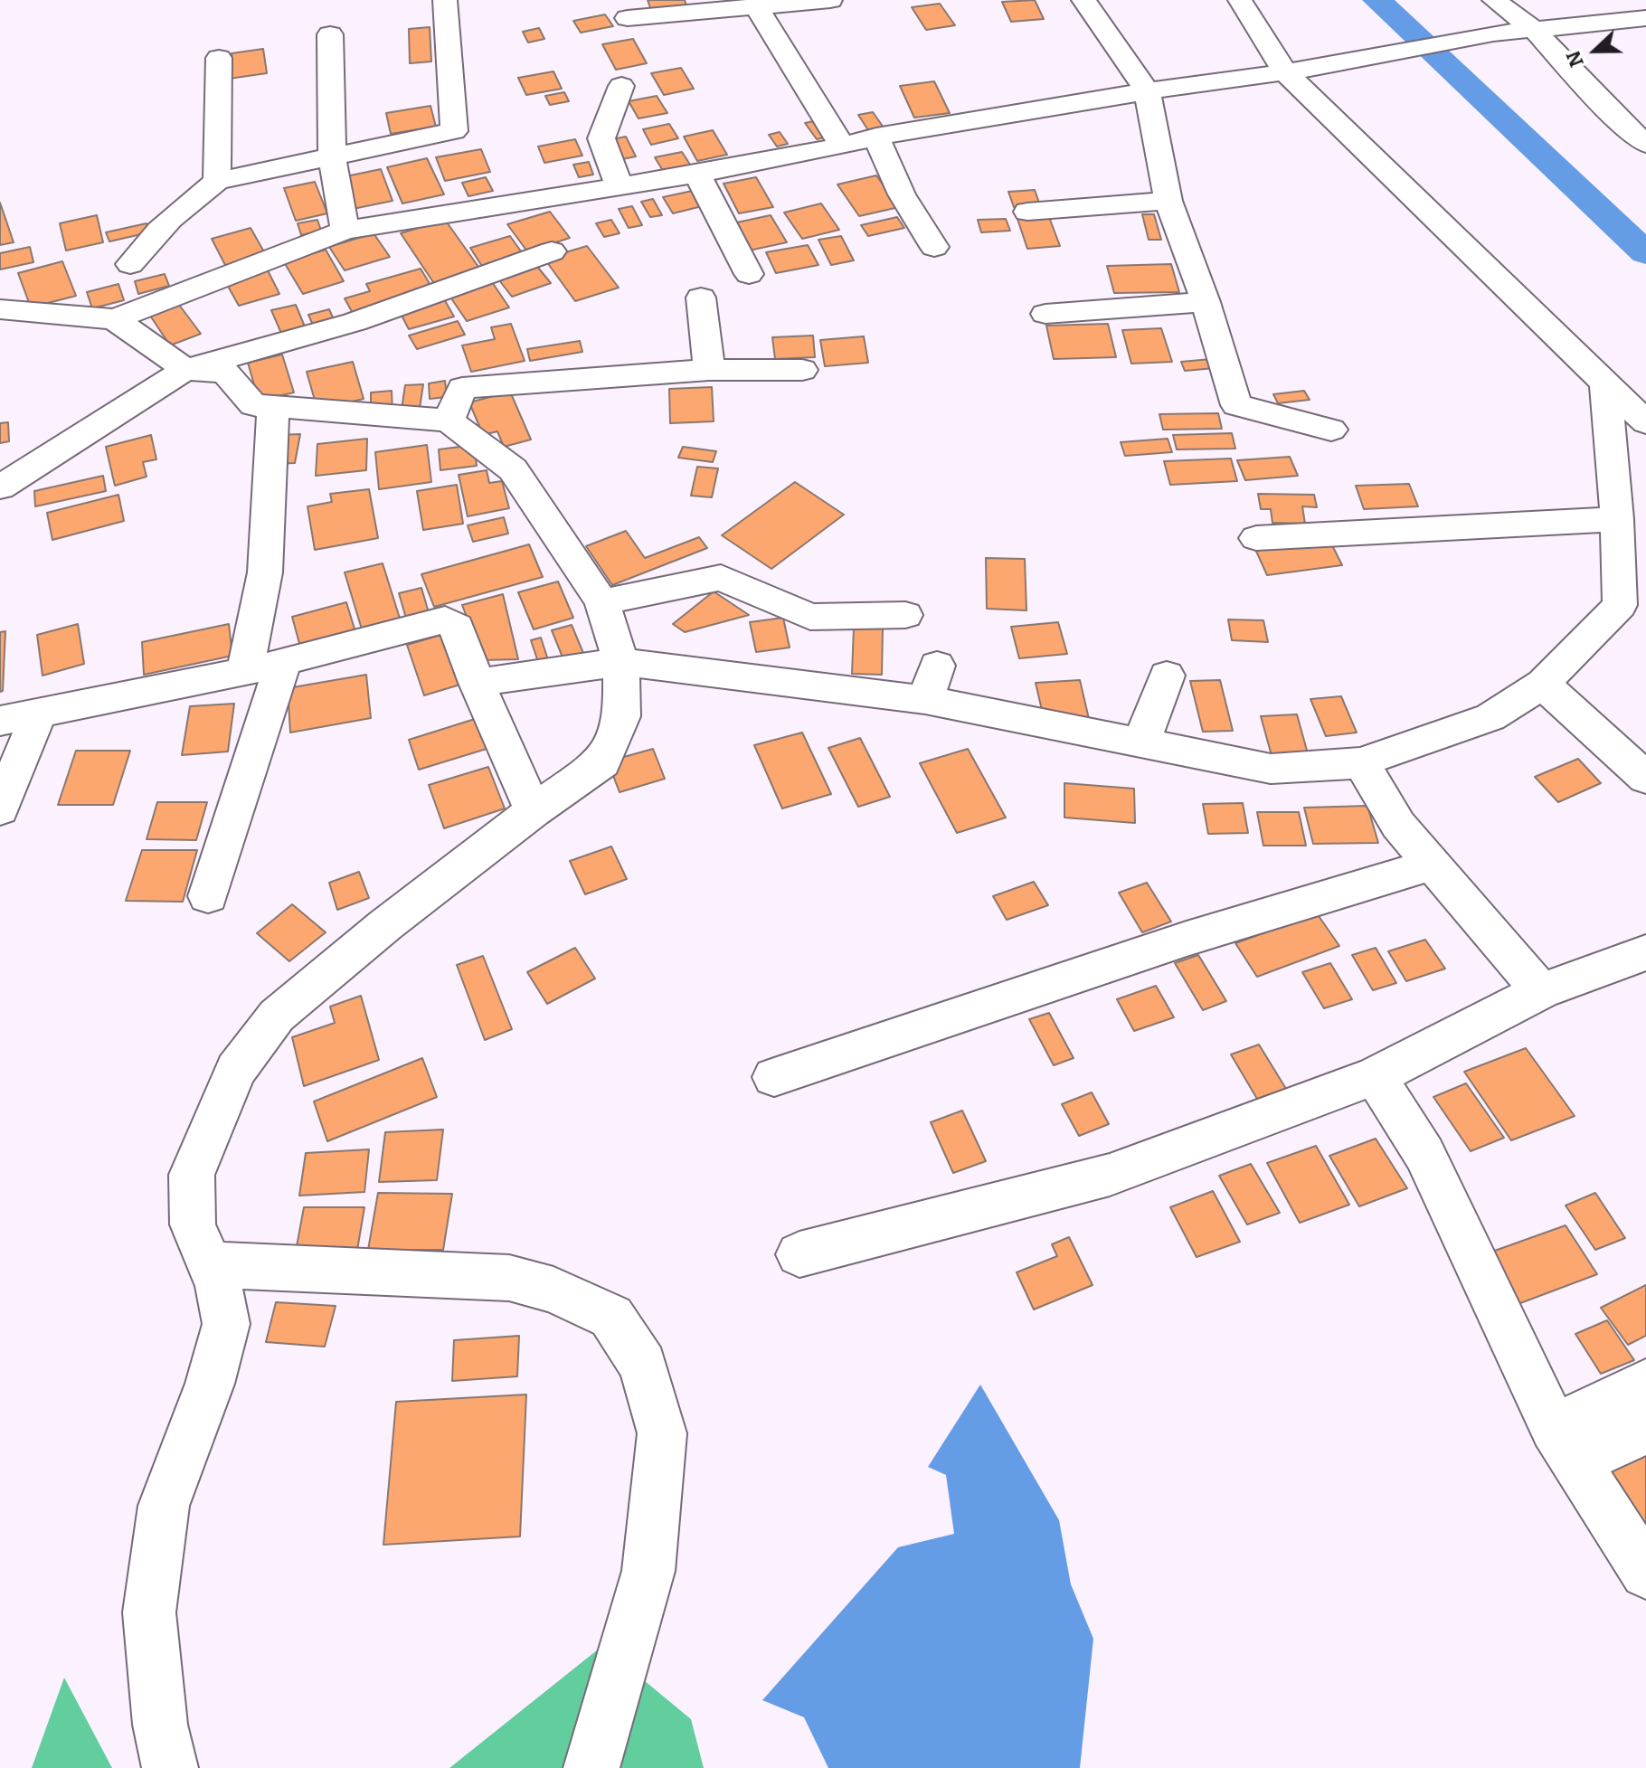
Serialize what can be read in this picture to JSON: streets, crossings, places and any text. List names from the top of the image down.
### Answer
{
  "north": "left"
}
